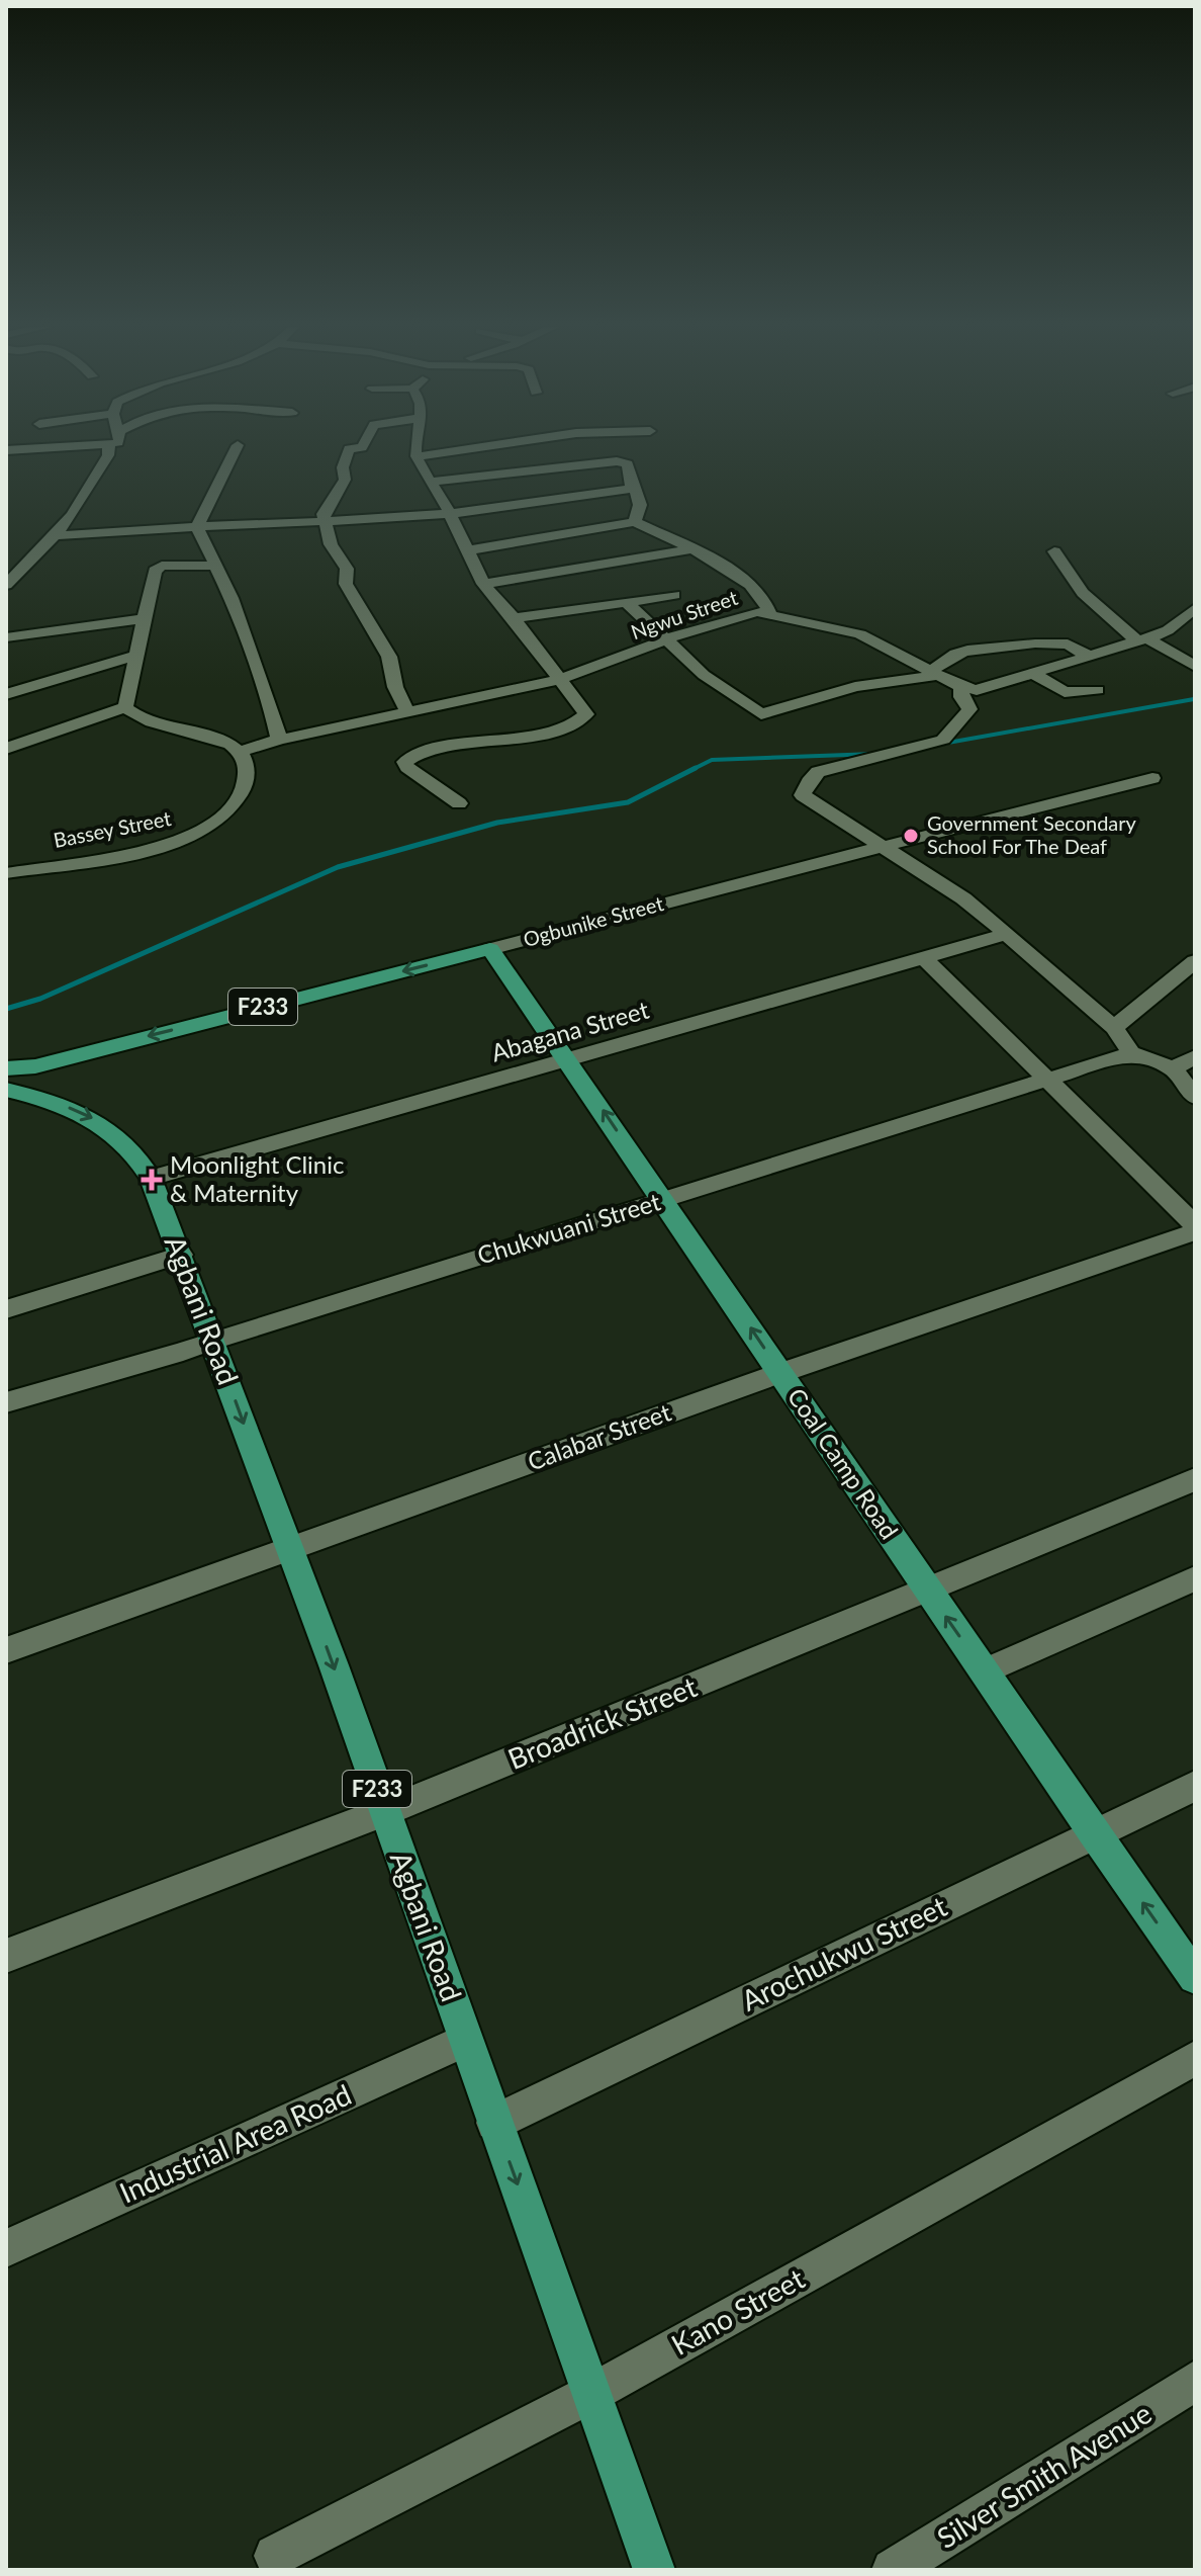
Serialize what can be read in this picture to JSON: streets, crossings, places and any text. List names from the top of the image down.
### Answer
{
  "streets": {
    "main road": [
      "Ogbunike Street",
      "F233",
      "Agbani Road",
      "Coal Camp Road"
    ],
    "street": [
      "Ngwu Street",
      "Bassey Street",
      "Abagana Street",
      "Chukwuani Street",
      "Calabar Street",
      "Broadrick Street",
      "Arochukwu Street",
      "Industrial Area Road",
      "Kano Street",
      "Silver Smith Avenue"
    ]
  },
  "crossings": [
    ["Ngwu Street", "Bassey Street"],
    ["Ogbunike Street", "Agbani Road"],
    ["Ogbunike Street", "Coal Camp Road"],
    ["Abagana Street", "Agbani Road"],
    ["Abagana Street", "Coal Camp Road"],
    ["Chukwuani Street", "Agbani Road"],
    ["Chukwuani Street", "Coal Camp Road"],
    ["Agbani Road", "Calabar Street"],
    ["Agbani Road", "Broadrick Street"],
    ["Agbani Road", "Arochukwu Street"],
    ["Agbani Road", "Industrial Area Road"],
    ["Agbani Road", "Kano Street"],
    ["Calabar Street", "Coal Camp Road"],
    ["Coal Camp Road", "Broadrick Street"],
    ["Coal Camp Road", "Arochukwu Street"]
  ],
  "one_way": ["Ogbunike Street", "Agbani Road", "Coal Camp Road"],
  "places": {
    "other": ["Government Secondary School For The Deaf"],
    "health": ["Moonlight Clinic & Maternity"]
  }
}
